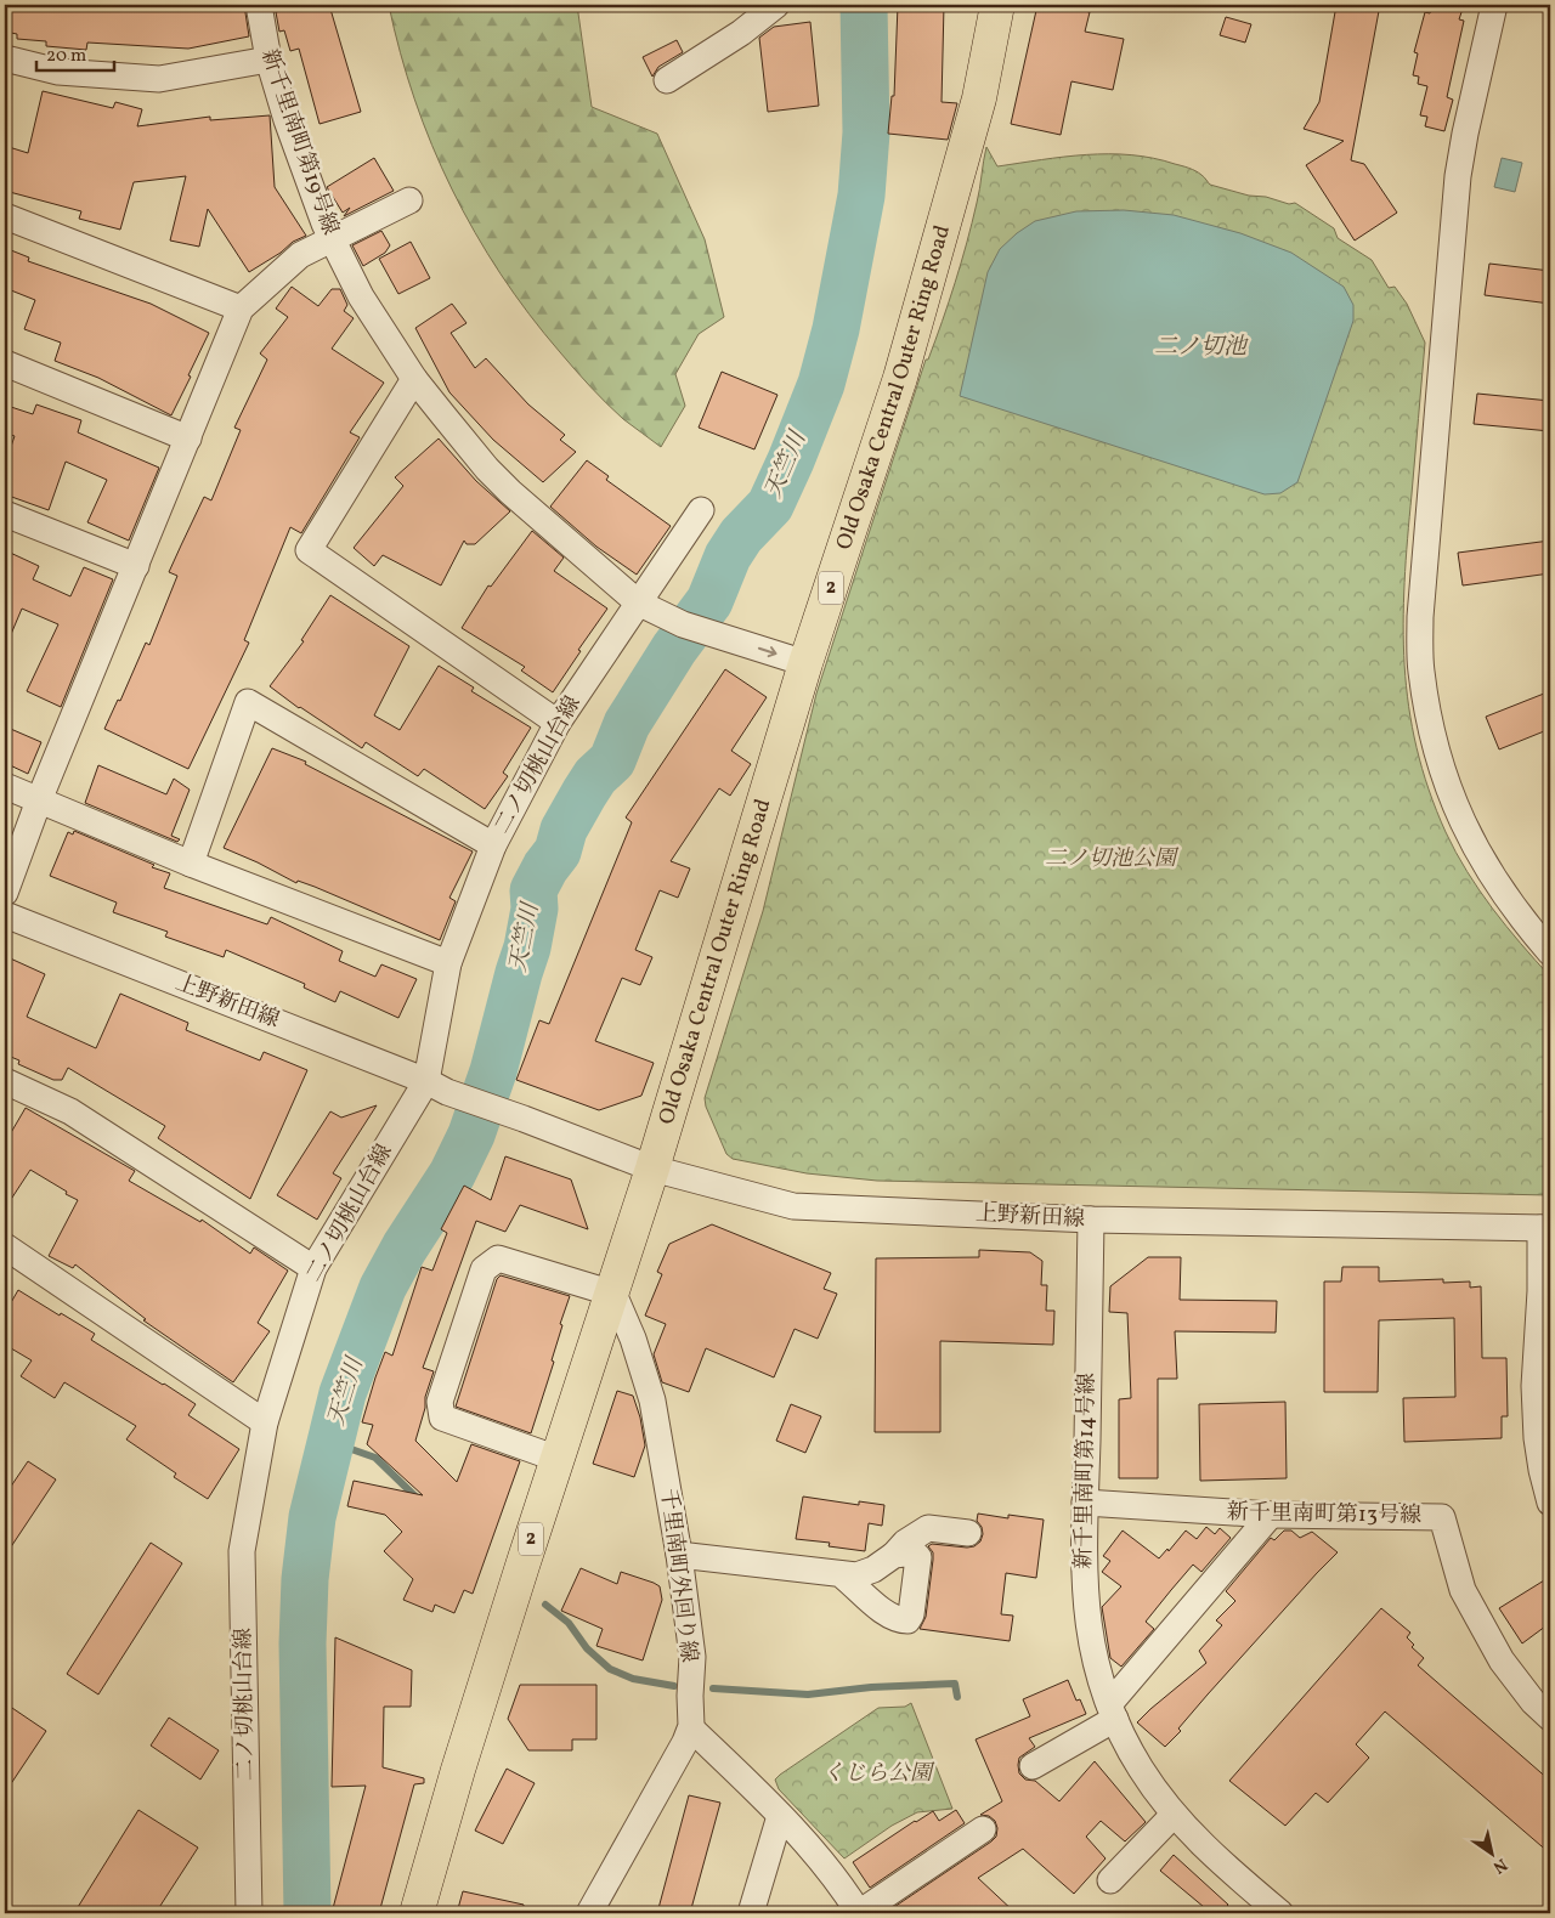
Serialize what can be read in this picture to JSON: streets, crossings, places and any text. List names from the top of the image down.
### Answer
{
  "streets": {
    "main road": ["Old Osaka Central Outer Ring Road", "2"],
    "street": [
      "新千里南町第19号線",
      "二ノ切桃山台線",
      "上野新田線",
      "新千里南町第14号線",
      "新千里南町第13号線",
      "千里南町外回り線"
    ]
  },
  "crossings": [
    ["新千里南町第19号線", "二ノ切桃山台線"],
    ["Old Osaka Central Outer Ring Road", "上野新田線"],
    ["Old Osaka Central Outer Ring Road", "千里南町外回り線"],
    ["二ノ切桃山台線", "上野新田線"],
    ["上野新田線", "新千里南町第14号線"],
    ["新千里南町第14号線", "新千里南町第13号線"]
  ],
  "water": ["二ノ切池", "天竺川"],
  "parks": ["二ノ切池公園", "くじら公園"],
  "scale_bar": "20 m",
  "north": "bottom right"
}
